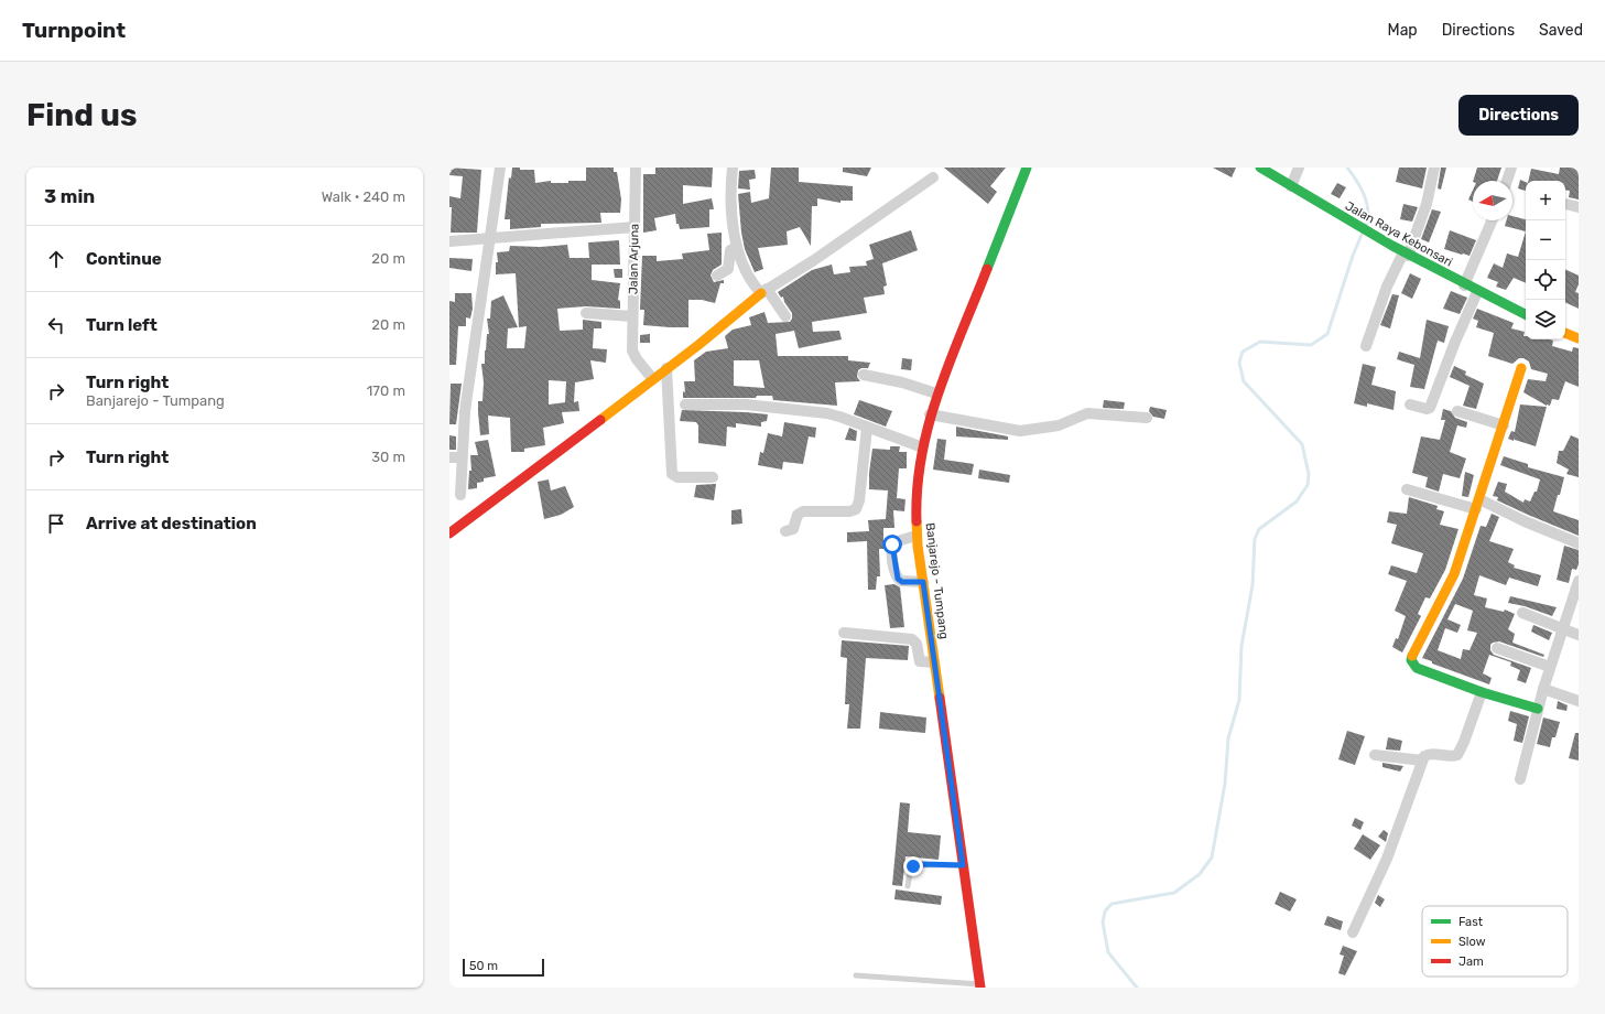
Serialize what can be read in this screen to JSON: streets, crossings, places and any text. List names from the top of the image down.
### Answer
{
  "streets": {
    "main road": ["Jalan Raya Kebonsari", "Banjarejo - Tumpang"],
    "street": ["Jalan Arjuna"]
  },
  "legend": ["Fast", "Slow", "Jam"],
  "scale_bar": "50 m",
  "north": "left",
  "page": {
    "header": "Turnpoint",
    "nav": ["Map", "Directions", "Saved"],
    "buttons": "Directions",
    "title": "Find us",
    "heading": ["3 min", "Walk · 240 m"],
    "map_buttons": ["+", "−"],
    "list": [
      ["Continue", "20 m"],
      ["Turn left", "20 m"],
      ["Turn right", "Banjarejo - Tumpang", "170 m"],
      ["Turn right", "30 m"],
      "Arrive at destination"
    ],
    "scale": "50 m"
  }
}
